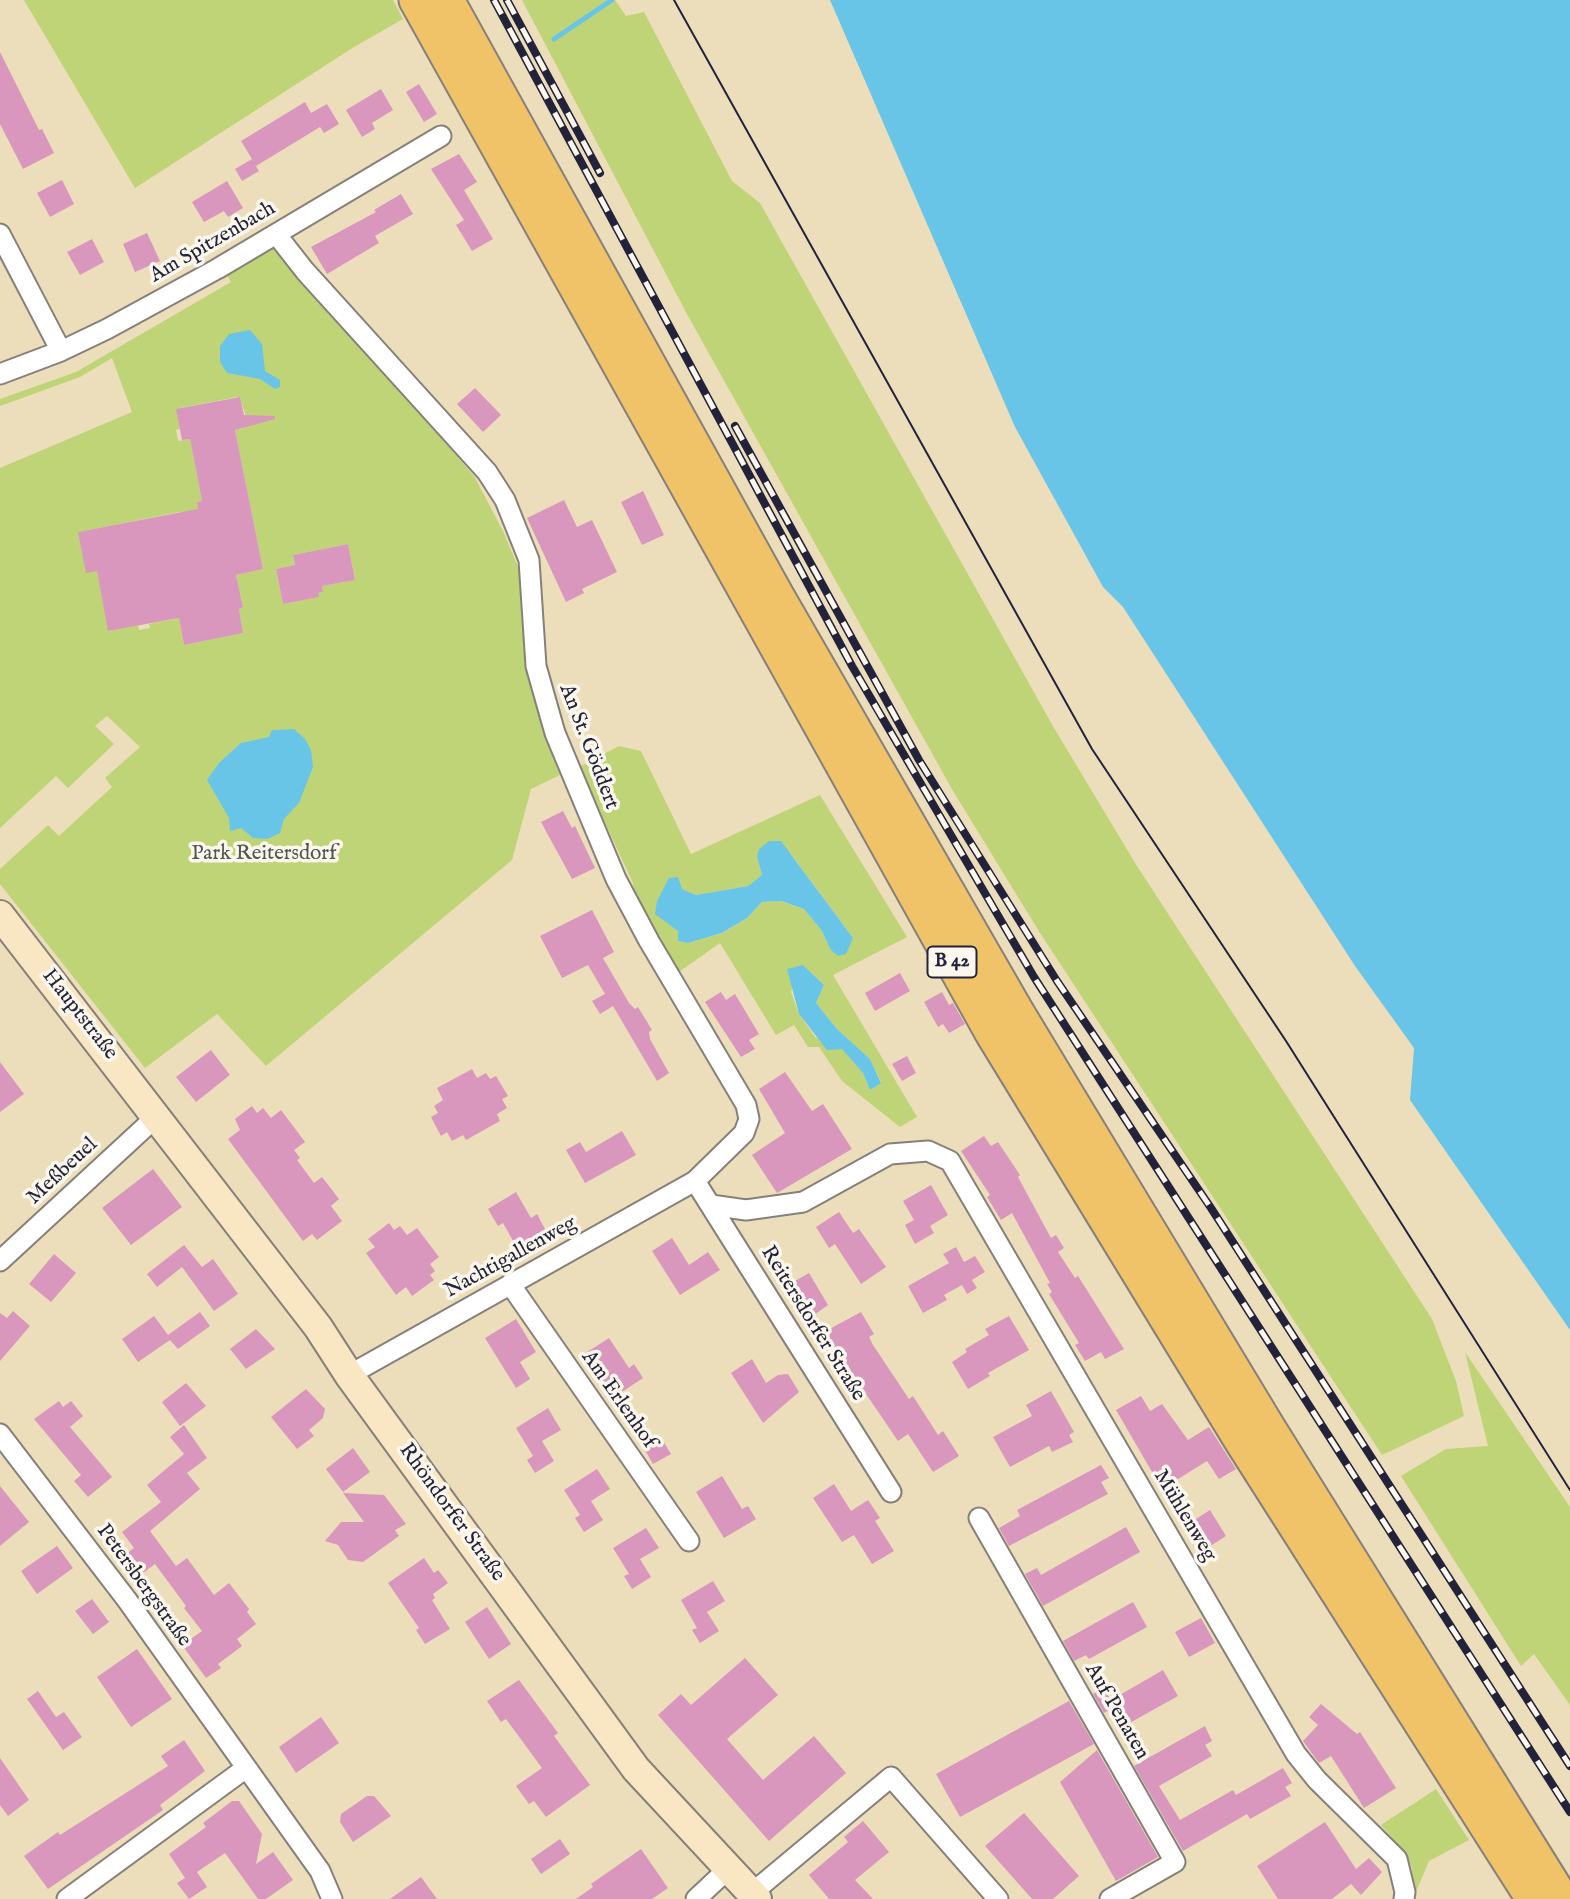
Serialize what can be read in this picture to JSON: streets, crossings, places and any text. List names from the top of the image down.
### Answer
{
  "streets": {
    "highway": ["B 42"],
    "main road": ["Hauptstraße", "Rhöndorfer Straße"],
    "street": [
      "Am Spitzenbach",
      "An St. Göddert",
      "Meßbeuel",
      "Nachtigallenweg",
      "Reitersdorfer Straße",
      "Am Erlenhof",
      "Mühlenweg",
      "Petersbergstraße",
      "Auf Penaten"
    ]
  },
  "crossings": [
    ["Am Spitzenbach", "An St. Göddert"],
    ["An St. Göddert", "Nachtigallenweg"],
    ["An St. Göddert", "Reitersdorfer Straße"],
    ["Hauptstraße", "Meßbeuel"],
    ["Hauptstraße", "Rhöndorfer Straße"],
    ["Meßbeuel", "Rhöndorfer Straße"],
    ["Nachtigallenweg", "Reitersdorfer Straße"],
    ["Nachtigallenweg", "Am Erlenhof"],
    ["Nachtigallenweg", "Rhöndorfer Straße"],
    ["Reitersdorfer Straße", "Mühlenweg"]
  ],
  "parks": ["Park Reitersdorf"]
}
